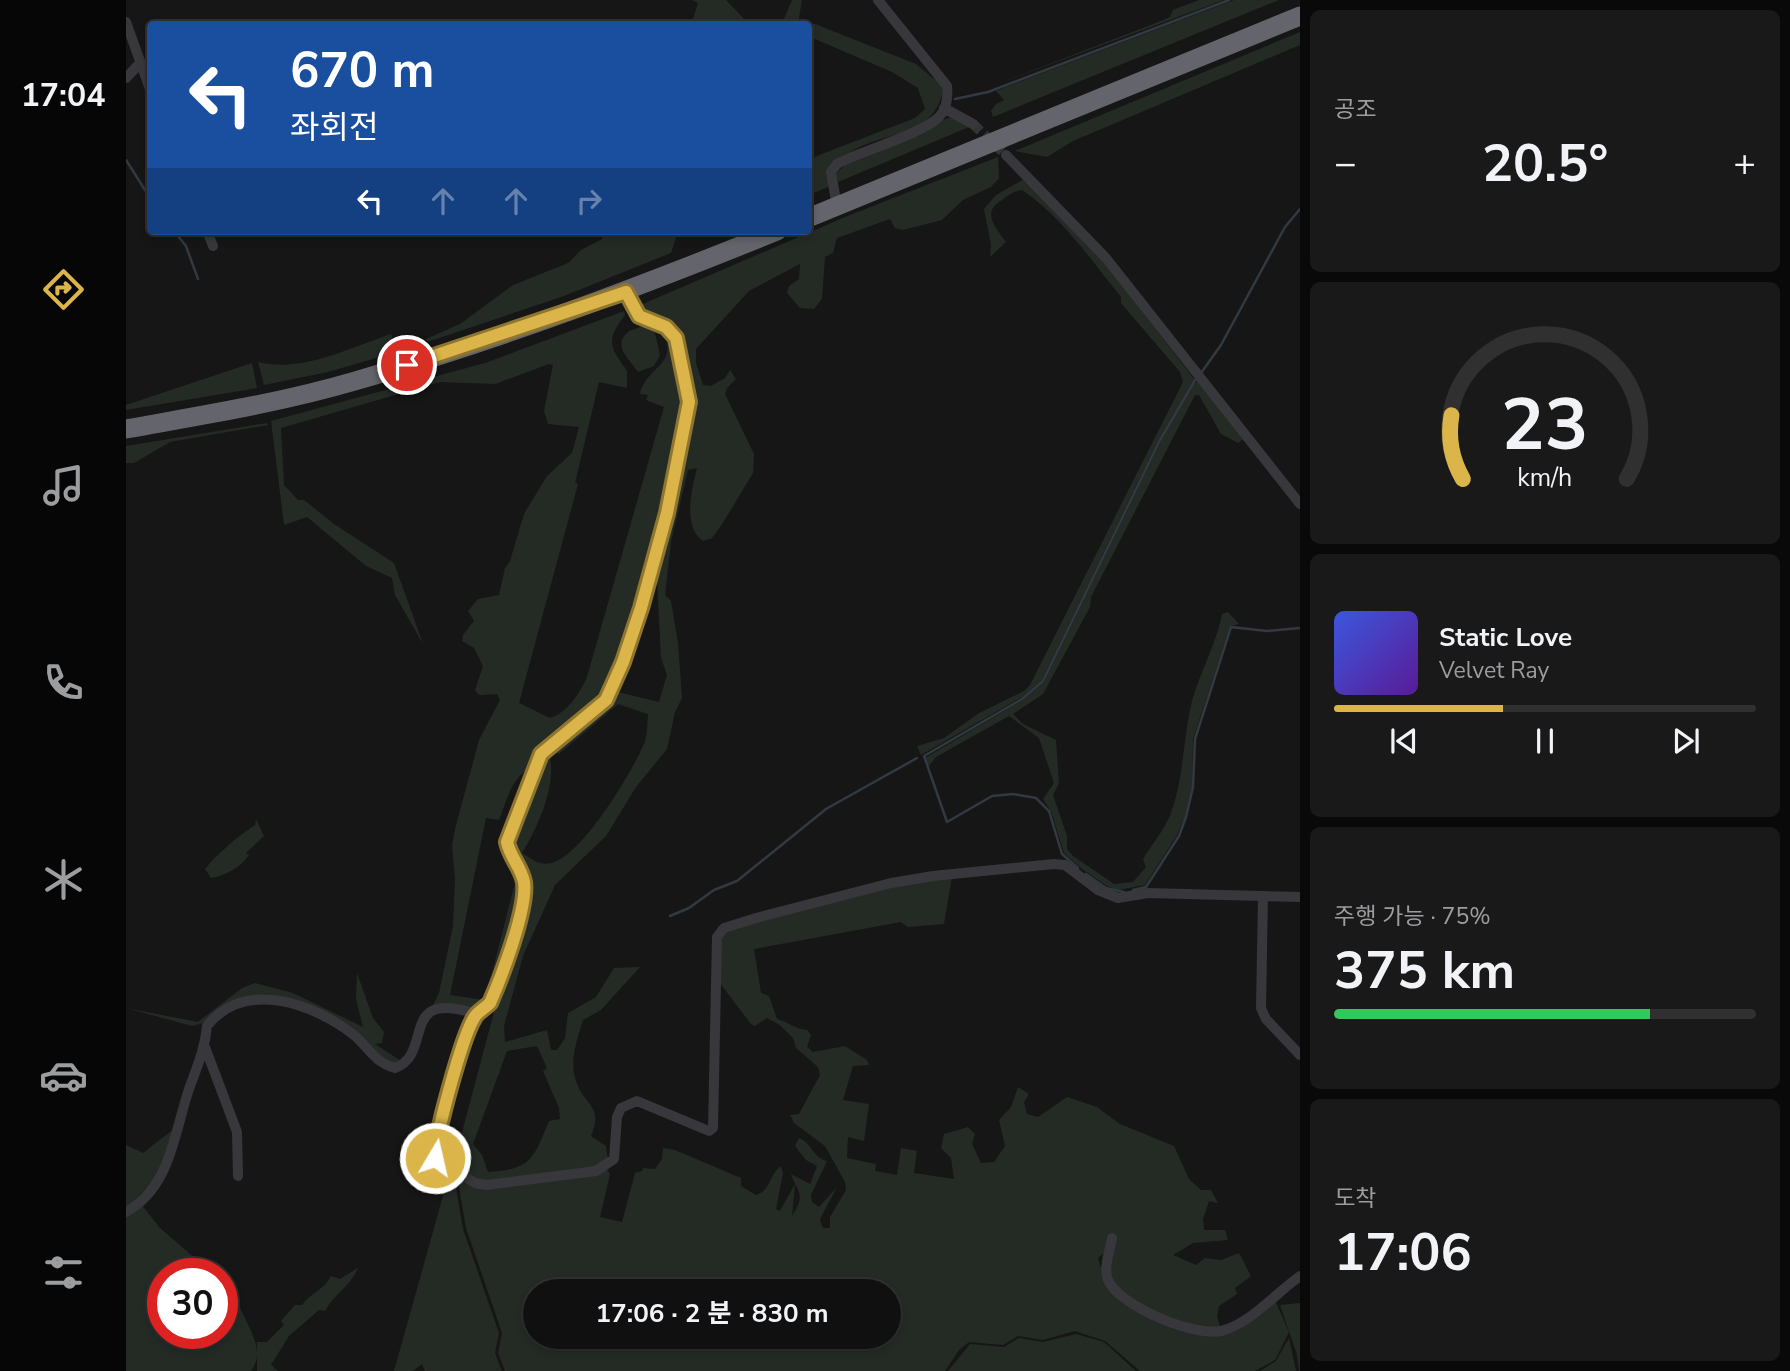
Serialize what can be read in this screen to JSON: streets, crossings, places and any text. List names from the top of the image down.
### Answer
{
  "page": {
    "tabs": "17:04",
    "tile": [
      "공조",
      ["주행 가능 · 75%", "375 km"],
      ["도착", "17:06"]
    ],
    "turn": ["670 m", "좌회전"],
    "heat": ["−", "20.5°", "+"],
    "song": ["Static Love", "Velvet Ray"],
    "limit": "30",
    "trip": "17:06 · 2 분 · 830 m",
    "gauge": ["23", "km/h"]
  }
}
